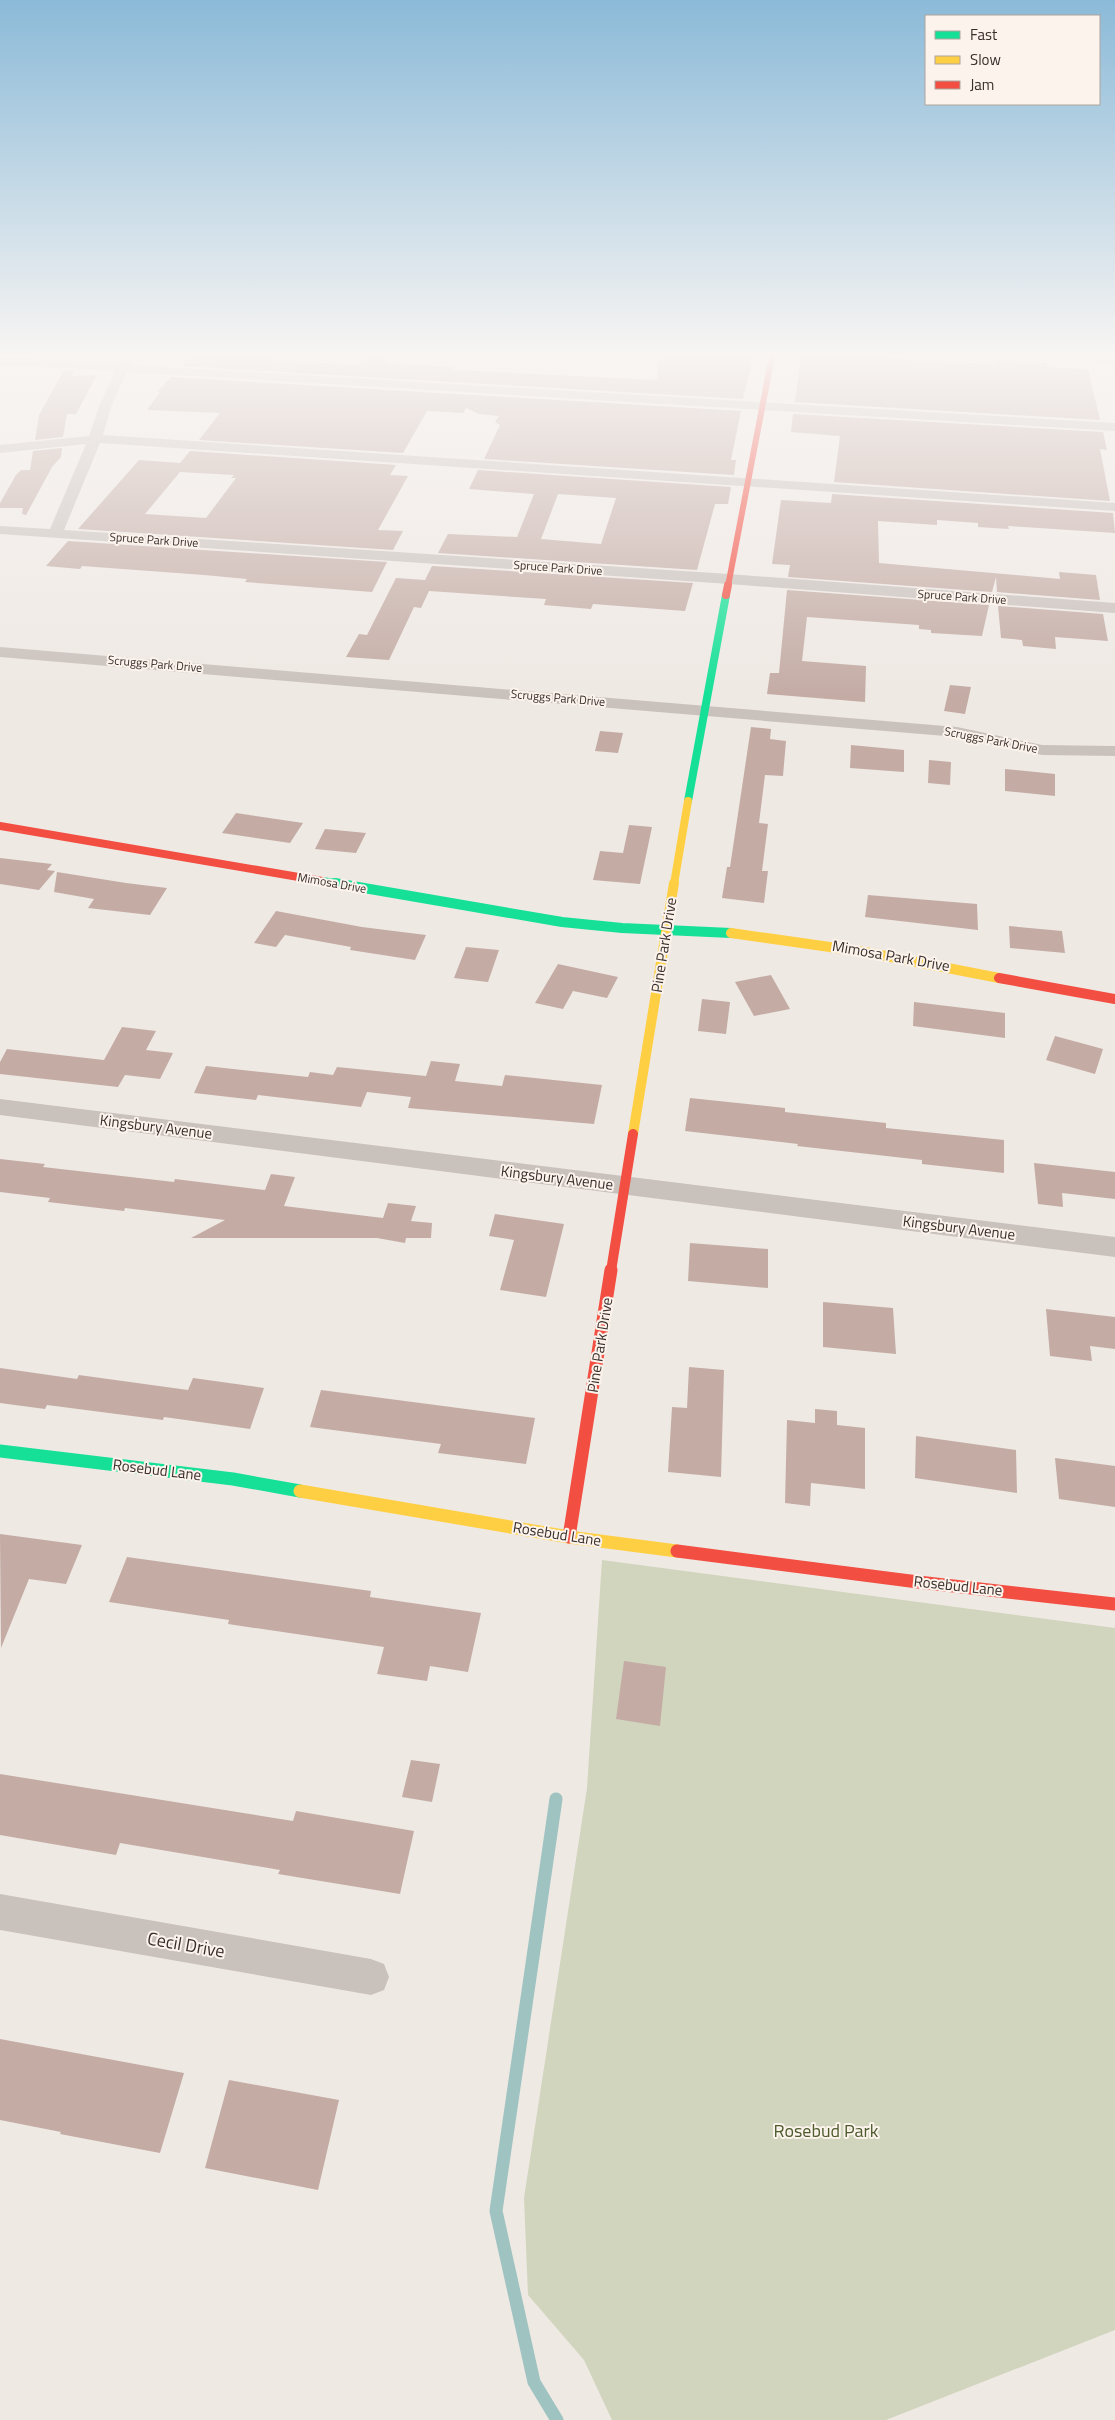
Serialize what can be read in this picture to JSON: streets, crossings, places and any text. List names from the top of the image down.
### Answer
{
  "streets": {
    "street": [
      "Spruce Park Drive",
      "Scruggs Park Drive",
      "Mimosa Drive",
      "Pine Park Drive",
      "Mimosa Park Drive",
      "Kingsbury Avenue",
      "Rosebud Lane",
      "Cecil Drive"
    ]
  },
  "crossings": [
    ["Spruce Park Drive", "Pine Park Drive"],
    ["Scruggs Park Drive", "Pine Park Drive"],
    ["Mimosa Drive", "Pine Park Drive"],
    ["Mimosa Drive", "Mimosa Park Drive"],
    ["Pine Park Drive", "Mimosa Park Drive"],
    ["Pine Park Drive", "Kingsbury Avenue"],
    ["Pine Park Drive", "Rosebud Lane"]
  ],
  "parks": ["Rosebud Park"],
  "legend": ["Fast", "Slow", "Jam"]
}
